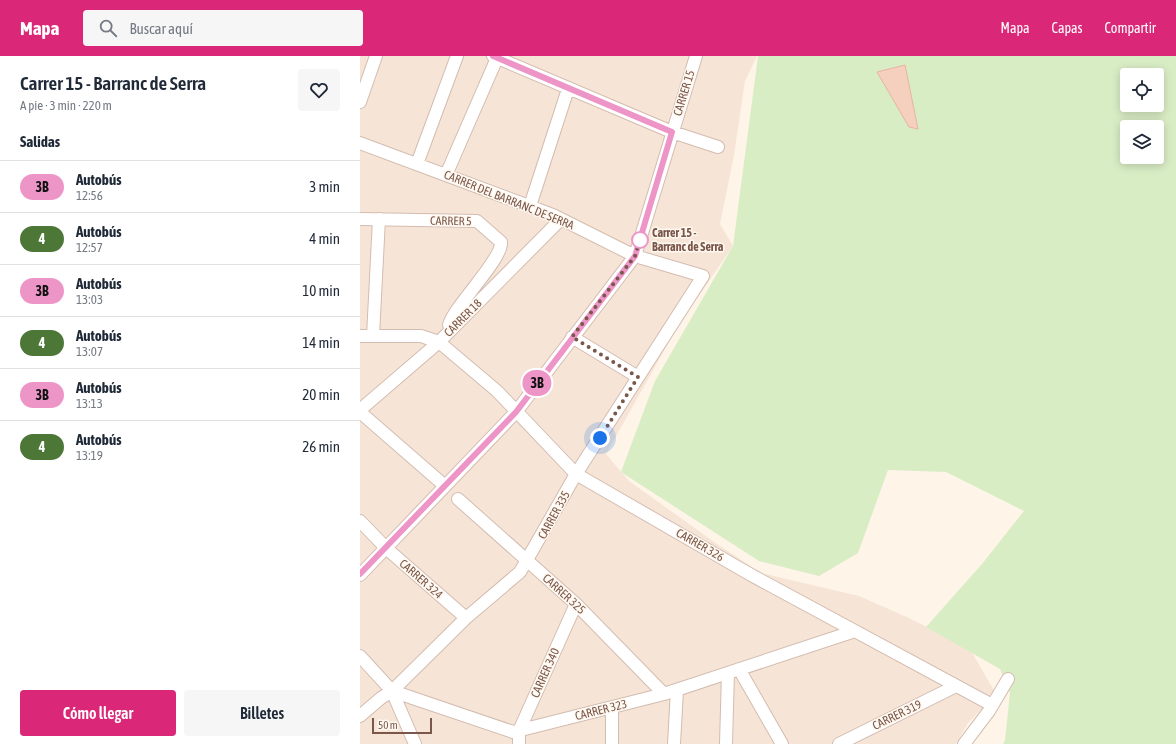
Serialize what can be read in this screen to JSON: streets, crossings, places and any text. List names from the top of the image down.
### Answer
{
  "streets": {
    "street": [
      "CARRER 15",
      "CARRER DEL BARRANC DE SERRA",
      "CARRER 5",
      "CARRER 18",
      "CARRER 335",
      "CARRER 326",
      "CARRER 324",
      "CARRER 325",
      "CARRER 340",
      "CARRER 323",
      "CARRER 319"
    ]
  },
  "crossings": [
    ["CARRER 15", "CARRER DEL BARRANC DE SERRA"],
    ["CARRER 15", "CARRER 326"],
    ["CARRER 15", "CARRER 324"],
    ["CARRER DEL BARRANC DE SERRA", "CARRER 18"],
    ["CARRER DEL BARRANC DE SERRA", "CARRER 335"],
    ["CARRER 5", "CARRER 18"],
    ["CARRER 18", "CARRER 326"],
    ["CARRER 335", "CARRER 326"],
    ["CARRER 335", "CARRER 324"],
    ["CARRER 335", "CARRER 325"],
    ["CARRER 335", "CARRER 323"],
    ["CARRER 326", "CARRER 323"],
    ["CARRER 326", "CARRER 319"],
    ["CARRER 325", "CARRER 340"],
    ["CARRER 325", "CARRER 323"],
    ["CARRER 340", "CARRER 323"]
  ],
  "places": ["Carrer 15 - Barranc de Serra"],
  "lines": ["bus line 3B"],
  "scale_bar": "50 m",
  "page": {
    "header": "Mapa",
    "search": "Buscar aquí",
    "nav": ["Mapa", "Capas", "Compartir"],
    "heading": [
      ["Carrer 15 - Barranc de Serra", "A pie · 3 min · 220 m"],
      "Salidas"
    ],
    "on_map": "3B",
    "list": [
      {
        "mark": "3B",
        "name": "Autobús",
        "note": "12:56",
        "value": "3 min"
      },
      {
        "mark": "4",
        "name": "Autobús",
        "note": "12:57",
        "value": "4 min"
      },
      {
        "mark": "3B",
        "name": "Autobús",
        "note": "13:03",
        "value": "10 min"
      },
      {
        "mark": "4",
        "name": "Autobús",
        "note": "13:07",
        "value": "14 min"
      },
      {
        "mark": "3B",
        "name": "Autobús",
        "note": "13:13",
        "value": "20 min"
      },
      {
        "mark": "4",
        "name": "Autobús",
        "note": "13:19",
        "value": "26 min"
      }
    ],
    "buttons": ["Cómo llegar", "Billetes"],
    "scale": "50 m"
  }
}
